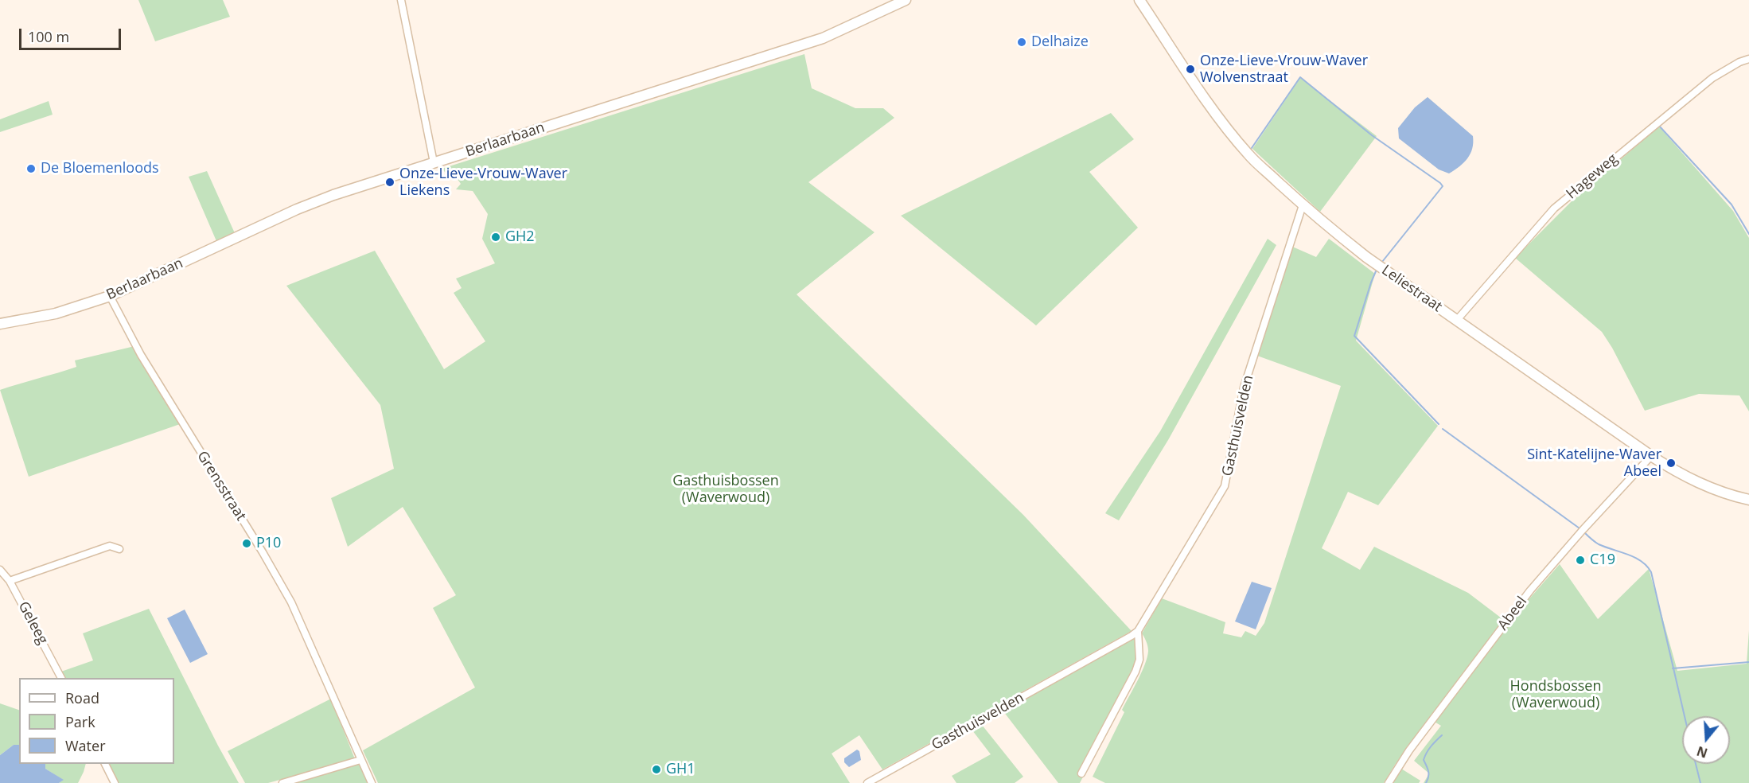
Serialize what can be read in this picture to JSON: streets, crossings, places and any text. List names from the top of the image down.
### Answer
{
  "streets": {
    "street": [
      "Berlaarbaan",
      "Hageweg",
      "Leliestraat",
      "Gasthuisvelden",
      "Grensstraat",
      "Abeel",
      "Geleeg"
    ]
  },
  "crossings": [
    ["Berlaarbaan", "Grensstraat"],
    ["Hageweg", "Leliestraat"],
    ["Leliestraat", "Gasthuisvelden"],
    ["Leliestraat", "Abeel"]
  ],
  "parks": ["Gasthuisbossen (Waverwoud)", "Hondsbossen (Waverwoud)"],
  "places": [
    "Delhaize",
    "Onze-Lieve-Vrouw-Waver Wolvenstraat",
    "De Bloemenloods",
    "Onze-Lieve-Vrouw-Waver Liekens",
    "GH2",
    "Sint-Katelijne-Waver Abeel",
    "P10",
    "C19",
    "GH1"
  ],
  "legend": ["Road", "Park", "Water"],
  "scale_bar": "100 m",
  "north": "bottom"
}
